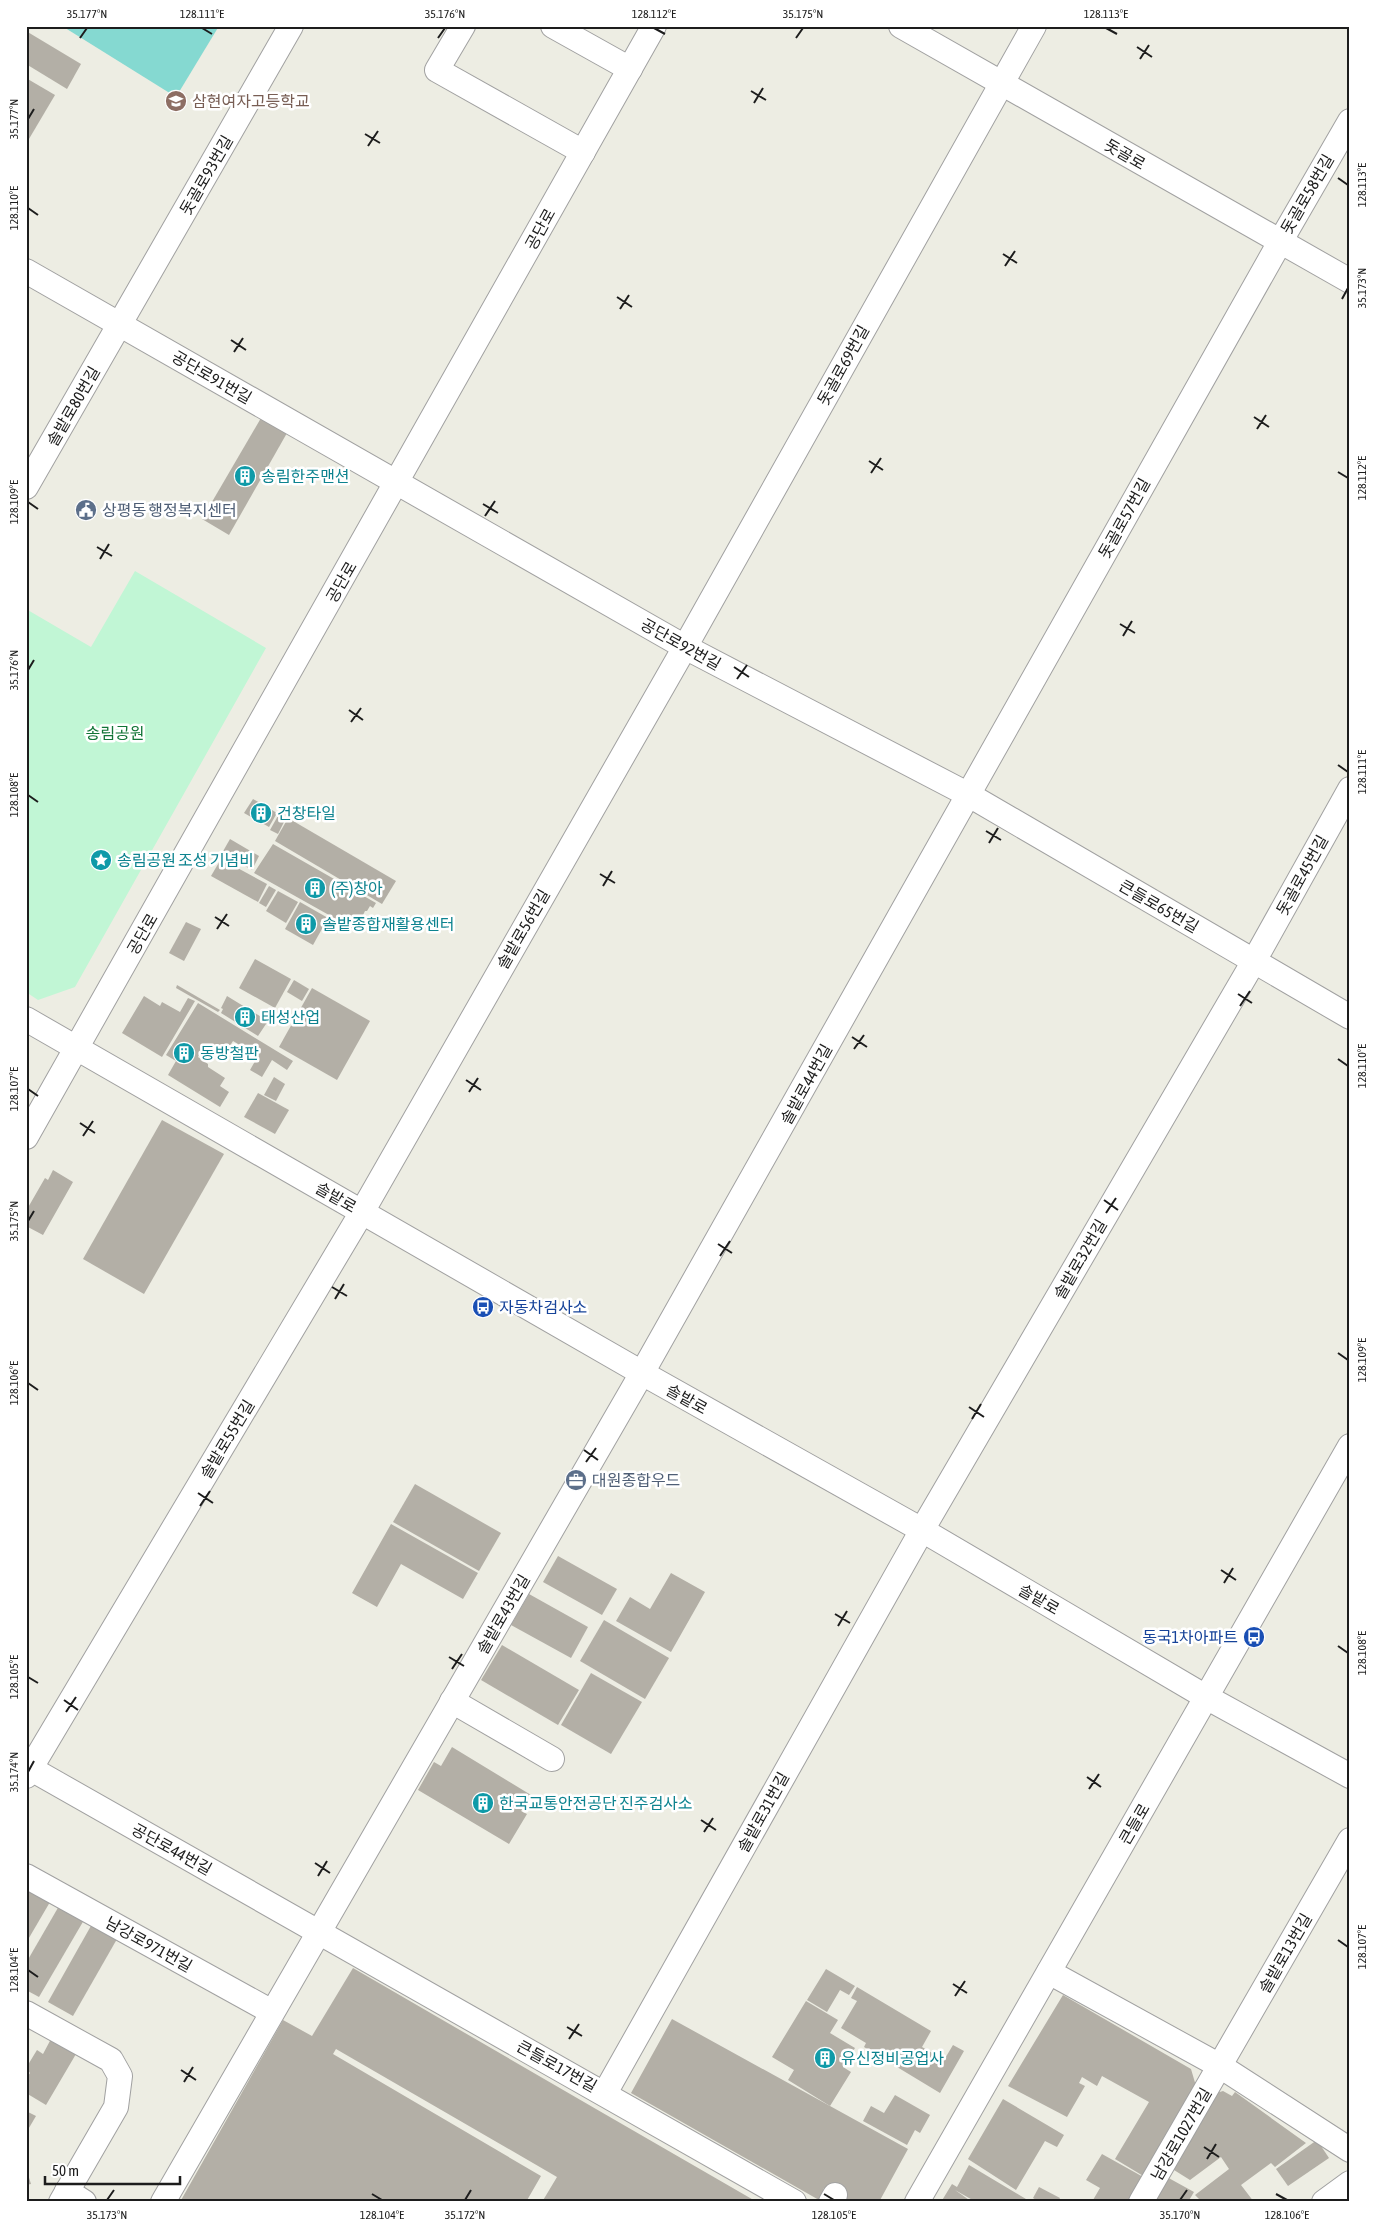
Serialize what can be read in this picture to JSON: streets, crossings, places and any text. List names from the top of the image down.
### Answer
{
  "streets": {
    "street": [
      "돗골로",
      "돗골로93번길",
      "돗골로58번길",
      "공단로",
      "돗골로69번길",
      "공단로91번길",
      "솔밭로80번길",
      "돗골로57번길",
      "공단로92번길",
      "돗골로45번길",
      "큰들로65번길",
      "솔밭로56번길",
      "솔밭로44번길",
      "솔밭로",
      "솔밭로32번길",
      "솔밭로55번길",
      "솔밭로43번길",
      "솔밭로31번길",
      "큰들로",
      "공단로44번길",
      "남강로971번길",
      "솔밭로13번길",
      "큰들로17번길",
      "남강로1027번길"
    ]
  },
  "crossings": [
    ["돗골로", "돗골로58번길"],
    ["돗골로", "돗골로69번길"],
    ["돗골로", "돗골로57번길"],
    ["돗골로93번길", "공단로91번길"],
    ["돗골로93번길", "솔밭로80번길"],
    ["돗골로58번길", "돗골로57번길"],
    ["공단로", "공단로91번길"],
    ["공단로", "공단로92번길"],
    ["공단로", "솔밭로"],
    ["돗골로69번길", "공단로92번길"],
    ["돗골로69번길", "솔밭로56번길"],
    ["공단로91번길", "솔밭로80번길"],
    ["공단로91번길", "공단로92번길"],
    ["돗골로57번길", "공단로92번길"],
    ["돗골로57번길", "큰들로65번길"],
    ["돗골로57번길", "솔밭로44번길"],
    ["공단로92번길", "큰들로65번길"],
    ["공단로92번길", "솔밭로56번길"],
    ["공단로92번길", "솔밭로44번길"],
    ["돗골로45번길", "큰들로65번길"],
    ["돗골로45번길", "솔밭로32번길"],
    ["큰들로65번길", "솔밭로44번길"],
    ["큰들로65번길", "솔밭로32번길"],
    ["솔밭로56번길", "솔밭로"],
    ["솔밭로56번길", "솔밭로55번길"],
    ["솔밭로44번길", "솔밭로"],
    ["솔밭로44번길", "솔밭로43번길"],
    ["솔밭로", "솔밭로32번길"],
    ["솔밭로", "솔밭로55번길"],
    ["솔밭로", "솔밭로43번길"],
    ["솔밭로", "솔밭로31번길"],
    ["솔밭로", "큰들로"],
    ["솔밭로32번길", "솔밭로31번길"],
    ["솔밭로55번길", "공단로44번길"],
    ["솔밭로43번길", "공단로44번길"],
    ["솔밭로43번길", "큰들로17번길"],
    ["솔밭로31번길", "큰들로17번길"],
    ["공단로44번길", "큰들로17번길"],
    ["솔밭로13번길", "남강로1027번길"]
  ],
  "parks": ["송림공원"],
  "places": {
    "school or university": ["삼현여자고등학교"],
    "building": [
      "송림한주맨션",
      "건창타일",
      "(주)창아",
      "솔밭종합재활용센터",
      "태성산업",
      "동방철판",
      "한국교통안전공단 진주검사소",
      "유신정비공업사"
    ],
    "public building": ["상평동 행정복지센터"],
    "place": ["송림공원 조성 기념비"],
    "bus stop": ["자동차검사소", "동국1차아파트"],
    "office": ["대원종합우드"]
  },
  "scale_bar": "50 m",
  "coordinates": [
    "35.177°N",
    "128.111°E",
    "35.176°N",
    "128.112°E",
    "35.175°N",
    "128.113°E",
    "128.110°E",
    "35.173°N",
    "128.109°E",
    "128.108°E",
    "128.107°E",
    "128.106°E",
    "128.105°E",
    "35.174°N",
    "128.104°E",
    "35.172°N",
    "35.170°N"
  ]
}
